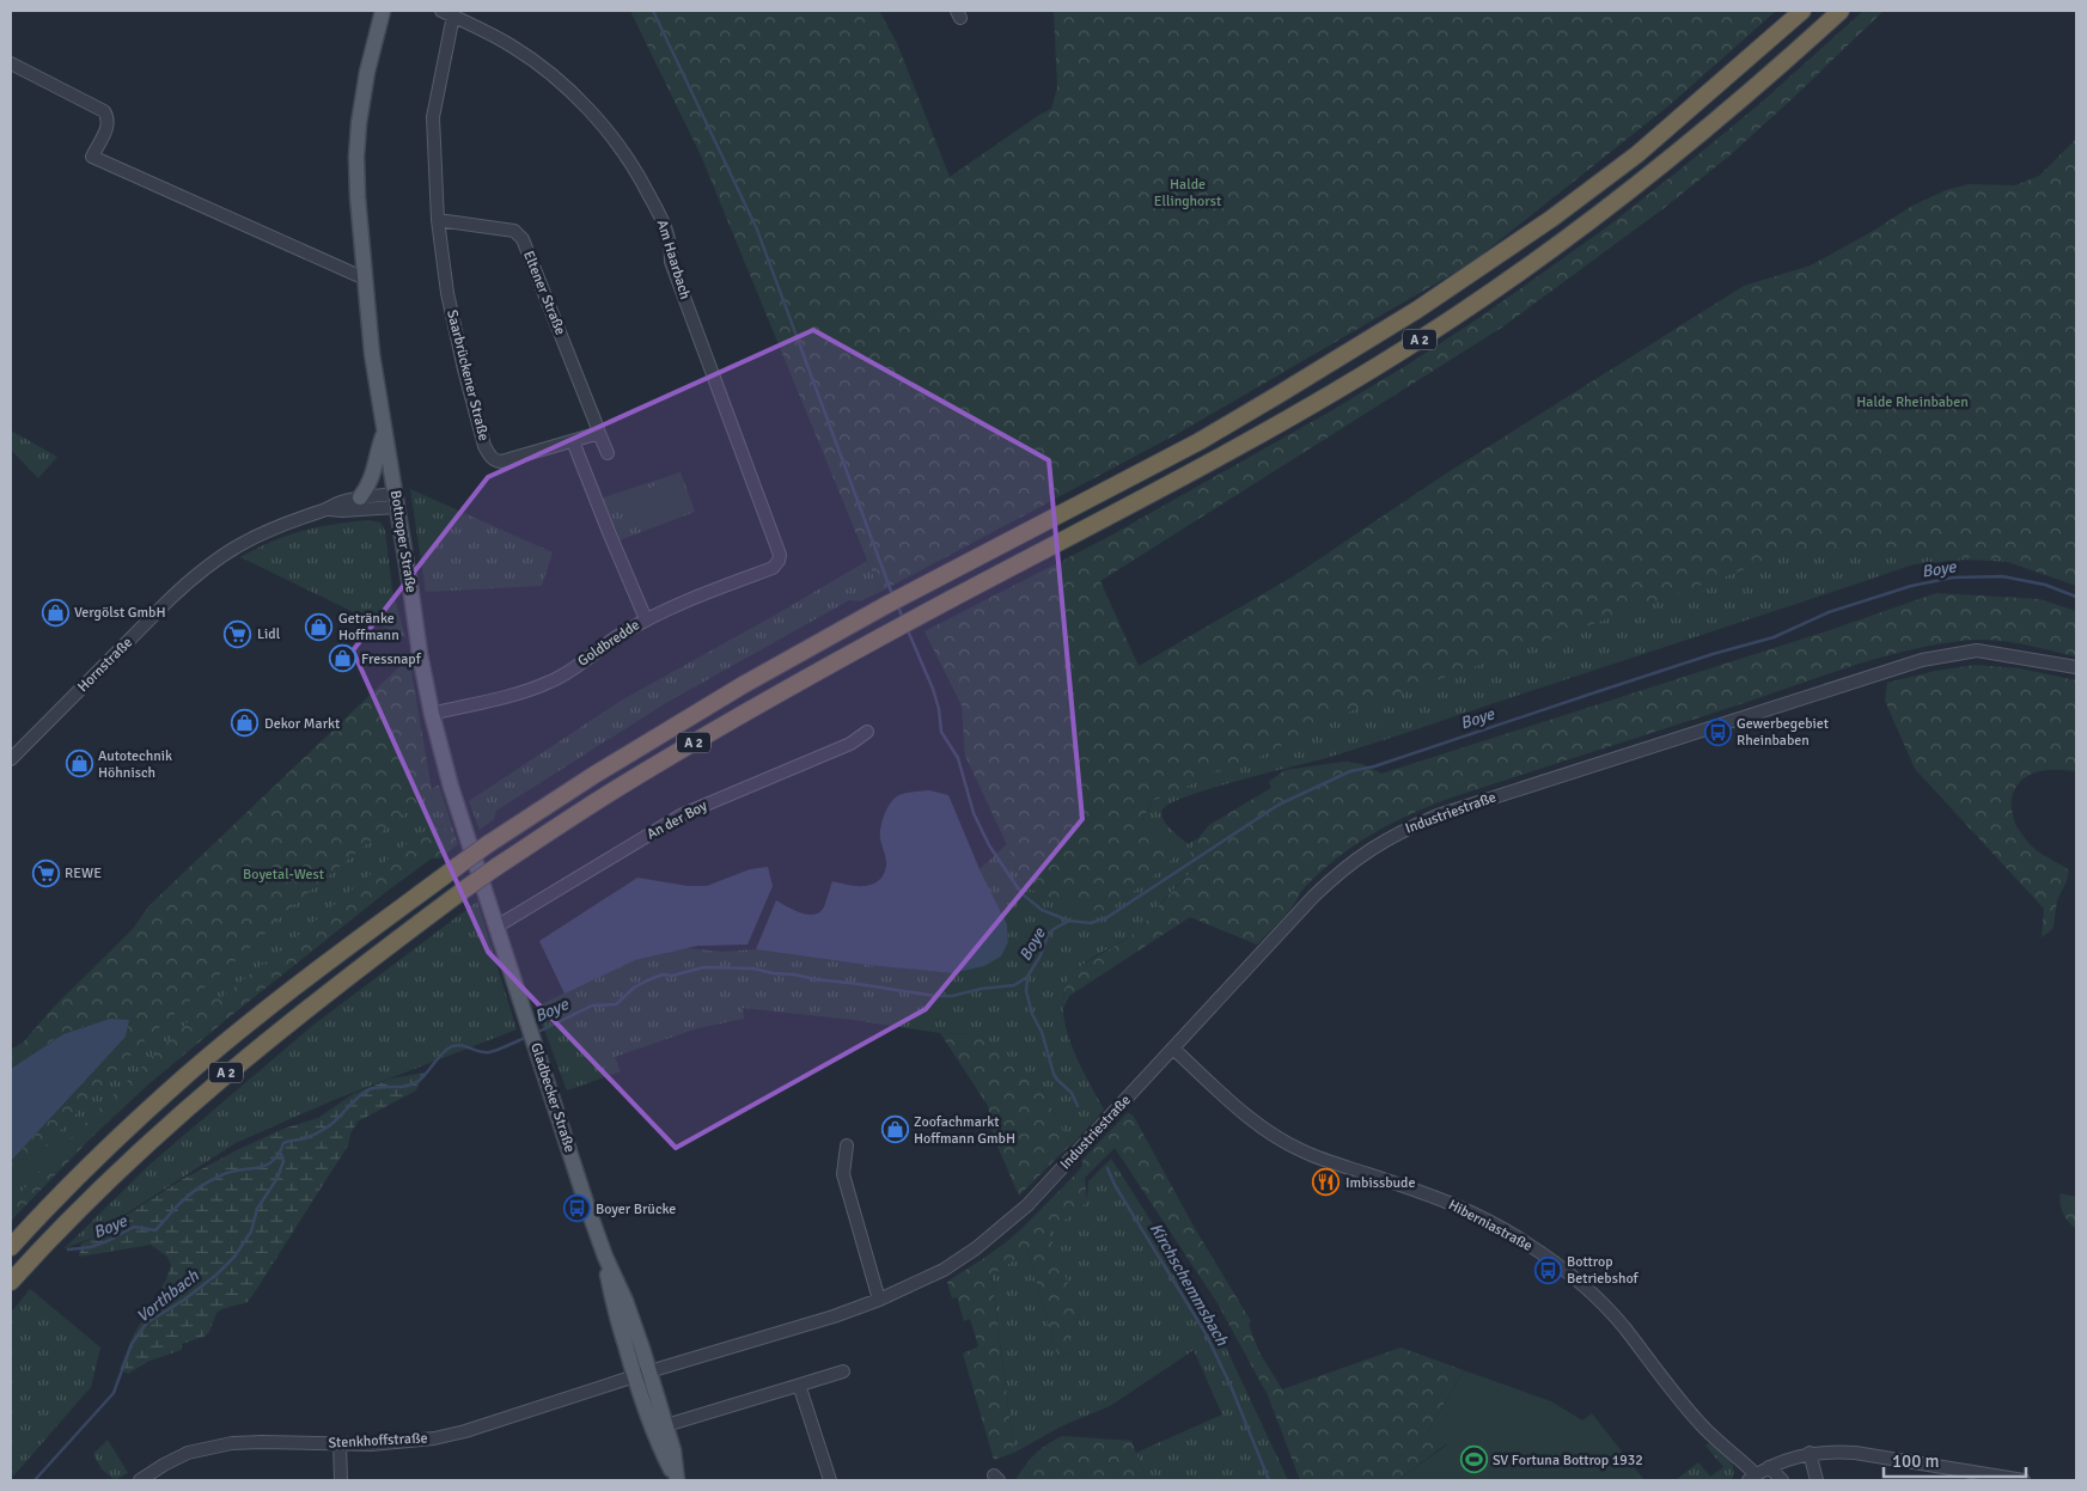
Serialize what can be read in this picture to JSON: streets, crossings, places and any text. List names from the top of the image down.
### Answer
{
  "streets": {
    "highway": ["A 2"],
    "main road": ["Bottroper Straße", "Gladbecker Straße"],
    "street": [
      "Am Haarbach",
      "Eltener Straße",
      "Saarbrückener Straße",
      "Goldbredde",
      "Hornstraße",
      "Industriestraße",
      "An der Boy",
      "Hiberniastraße",
      "Stenkhoffstraße"
    ]
  },
  "crossings": [
    ["Am Haarbach", "Saarbrückener Straße"],
    ["Am Haarbach", "Goldbredde"],
    ["Eltener Straße", "Saarbrückener Straße"],
    ["Bottroper Straße", "Goldbredde"],
    ["Bottroper Straße", "Hornstraße"],
    ["Bottroper Straße", "Gladbecker Straße"],
    ["Industriestraße", "Gladbecker Straße"],
    ["Industriestraße", "Hiberniastraße"],
    ["Industriestraße", "Stenkhoffstraße"],
    ["An der Boy", "Gladbecker Straße"],
    ["Gladbecker Straße", "Stenkhoffstraße"]
  ],
  "water": ["Boye", "Kirchschemmsbach", "Vorthbach"],
  "parks": ["Halde Ellinghorst", "Halde Rheinbaben", "Boyetal-West"],
  "places": {
    "shop": [
      "Vergölst GmbH",
      "Getränke Hoffmann",
      "Fressnapf",
      "Dekor Markt",
      "Autotechnik Höhnisch",
      "Zoofachmarkt Hoffmann GmbH"
    ],
    "supermarket": ["Lidl", "REWE"],
    "bus stop": ["Gewerbegebiet Rheinbaben", "Boyer Brücke", "Bottrop Betriebshof"],
    "restaurant": ["Imbissbude"],
    "sports": ["SV Fortuna Bottrop 1932"]
  },
  "scale_bar": "100 m"
}
